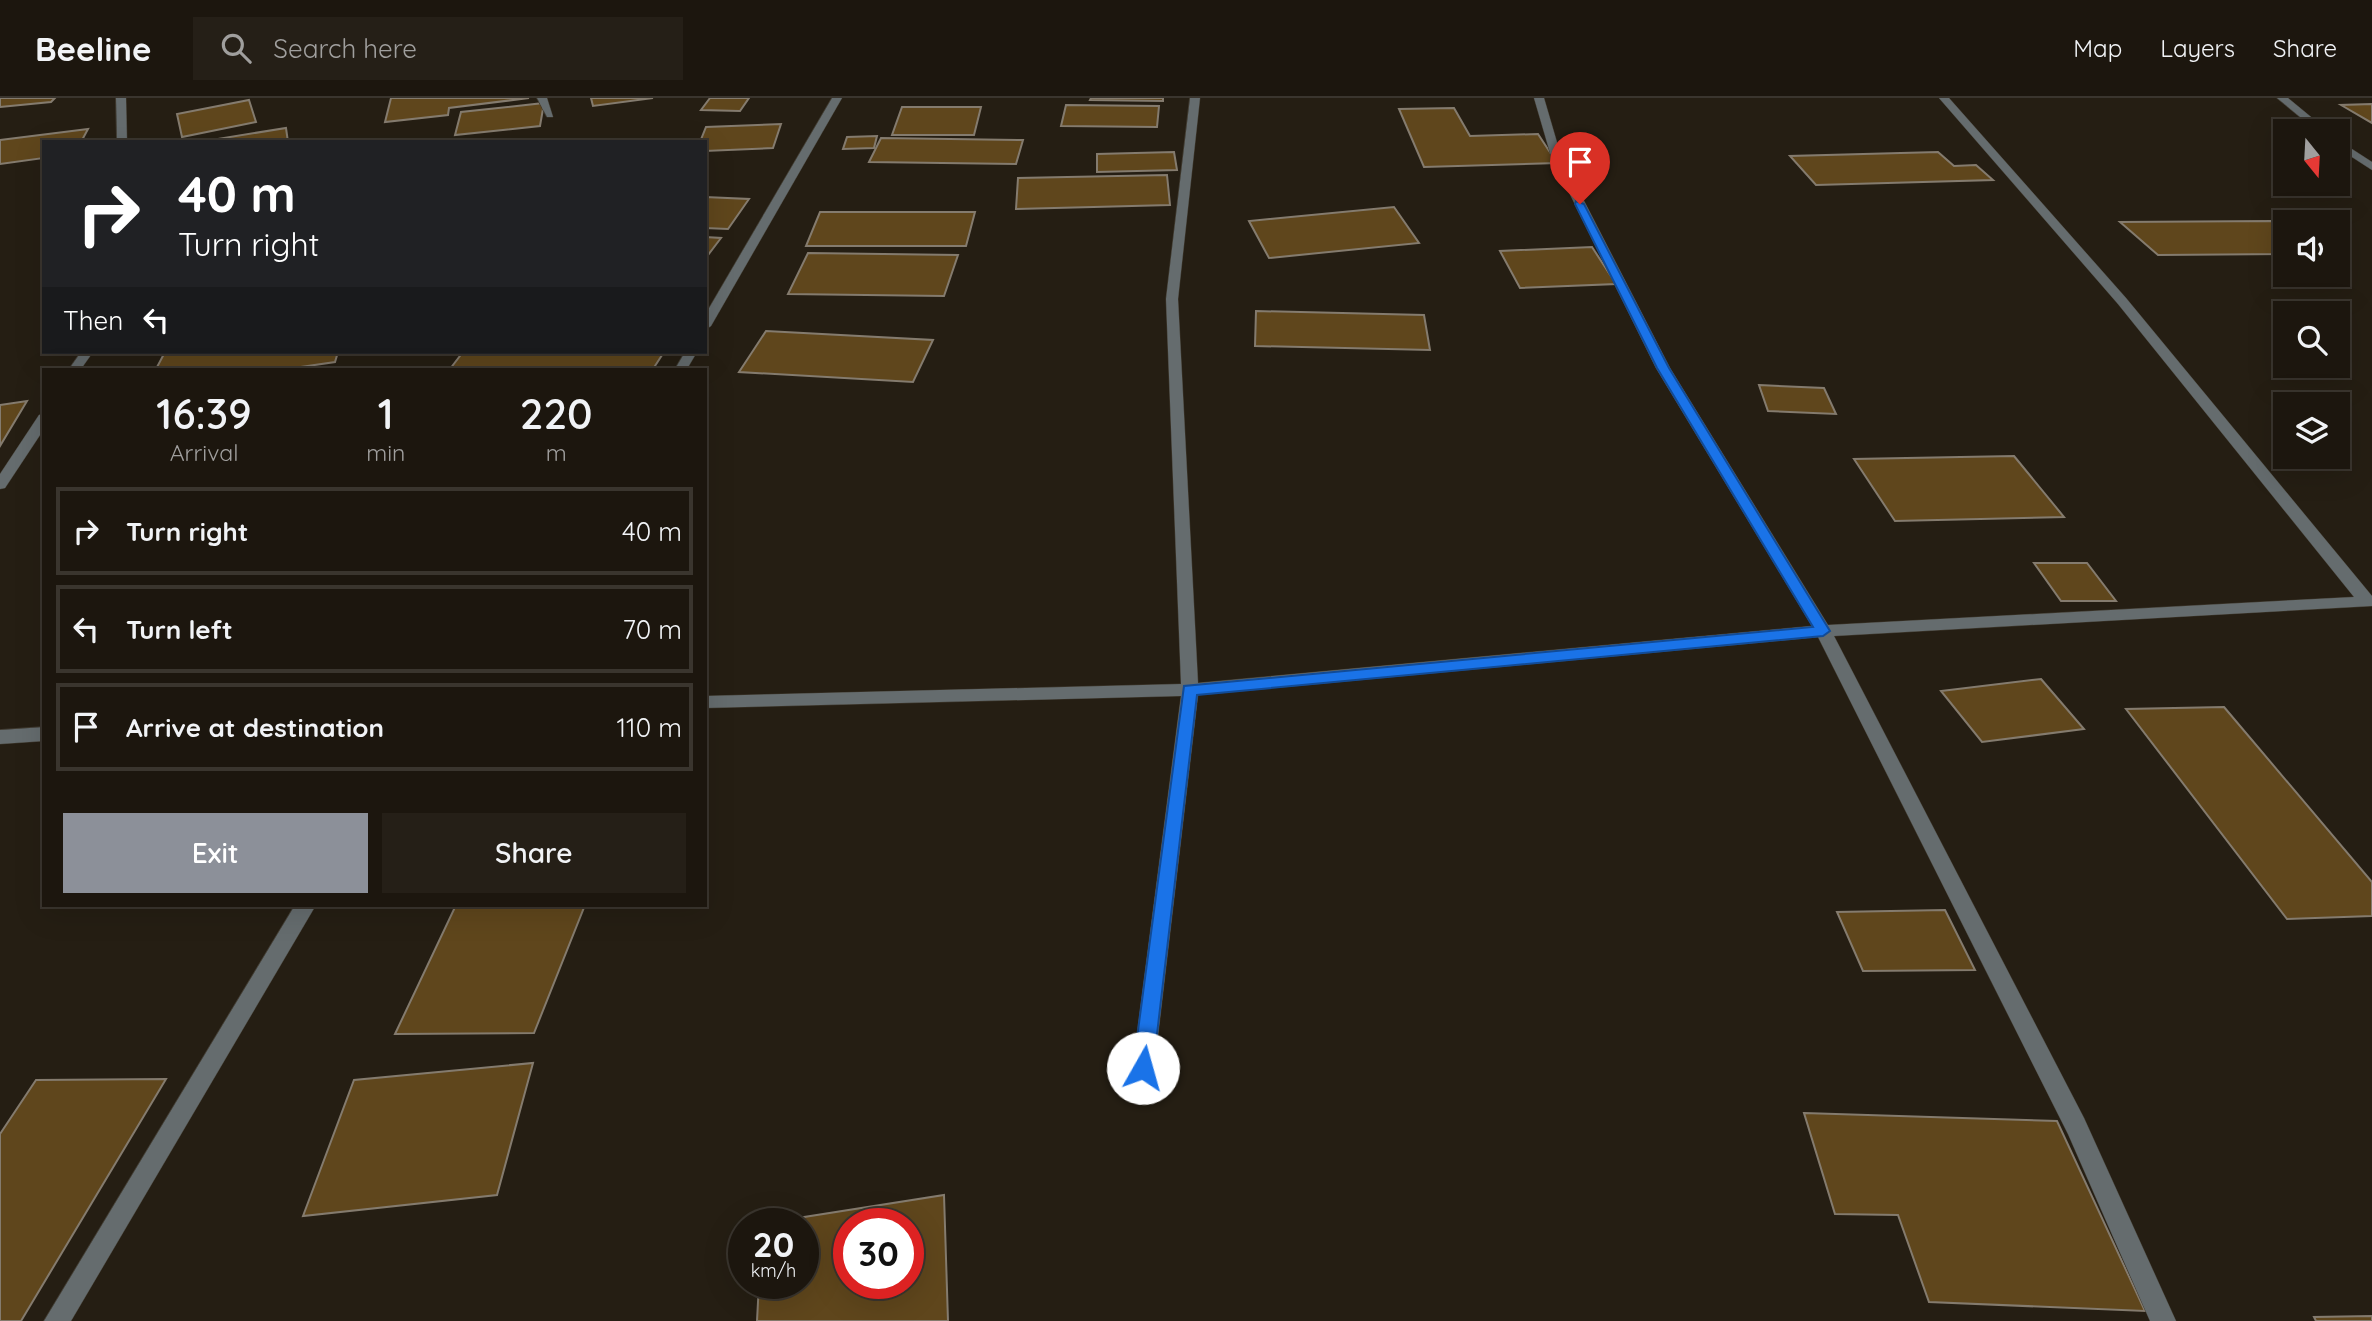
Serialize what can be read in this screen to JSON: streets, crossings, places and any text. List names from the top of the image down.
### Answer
{
  "north": "bottom",
  "page": {
    "header": "Beeline",
    "search": "Search here",
    "nav": ["Map", "Layers", "Share"],
    "turn": ["40 m", "Turn right"],
    "then": "Then",
    "eta": [
      "16:39",
      "Arrival",
      "1",
      "min",
      "220",
      "m"
    ],
    "list": [
      {
        "name": "Turn right",
        "value": "40 m"
      },
      {
        "name": "Turn left",
        "value": "70 m"
      },
      {
        "name": "Arrive at destination",
        "value": "110 m"
      }
    ],
    "buttons": ["Exit", "Share"],
    "speed": "20 km/h",
    "limit": "30"
  }
}
